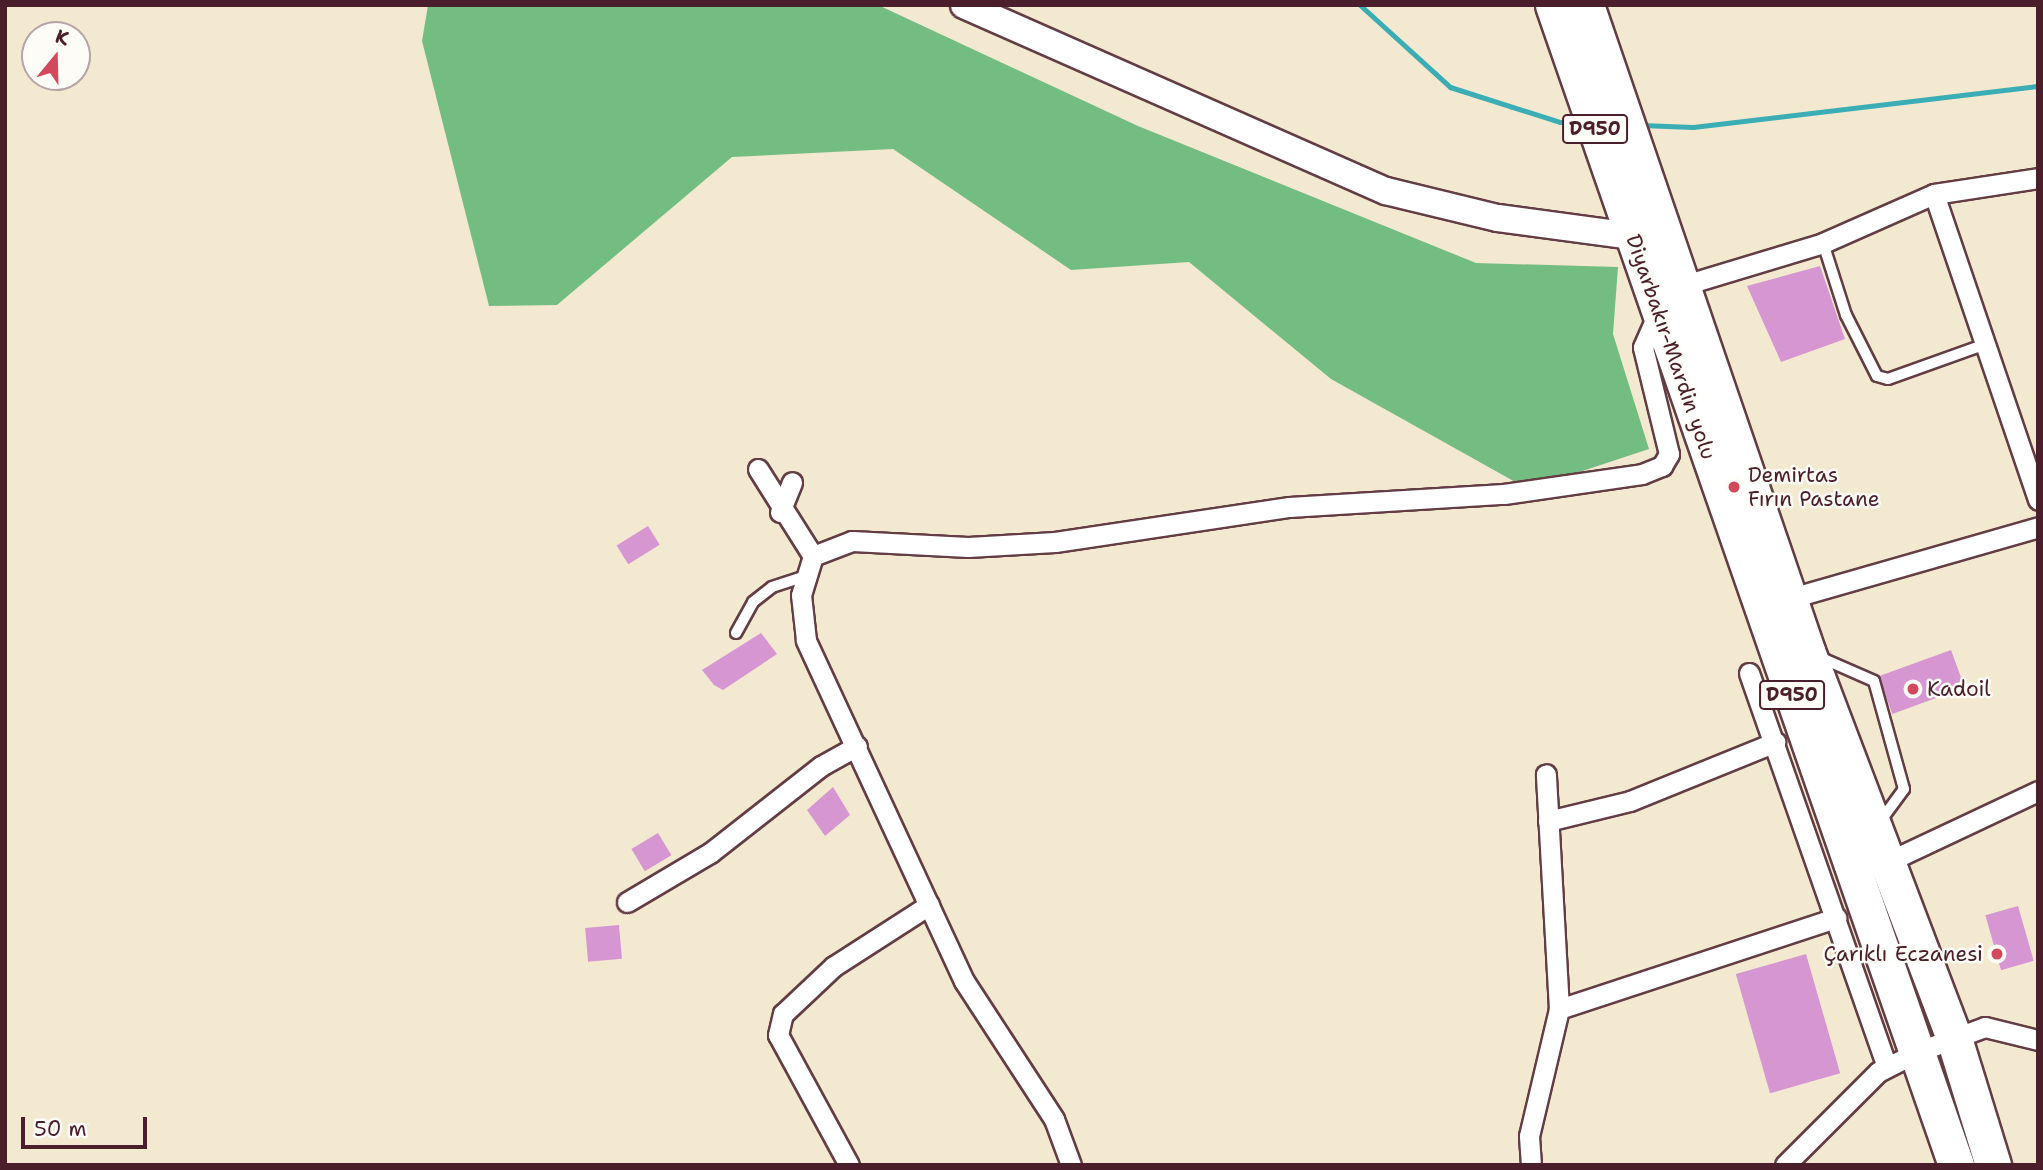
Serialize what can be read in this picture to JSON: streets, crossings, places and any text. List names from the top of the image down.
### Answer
{
  "streets": {
    "highway": ["D950", "Diyarbakır-Mardin yolu"]
  },
  "places": ["Demirtas Fırın Pastane", "Kadoil", "Çarıklı Eczanesi"],
  "scale_bar": "50 m",
  "north": "top"
}
